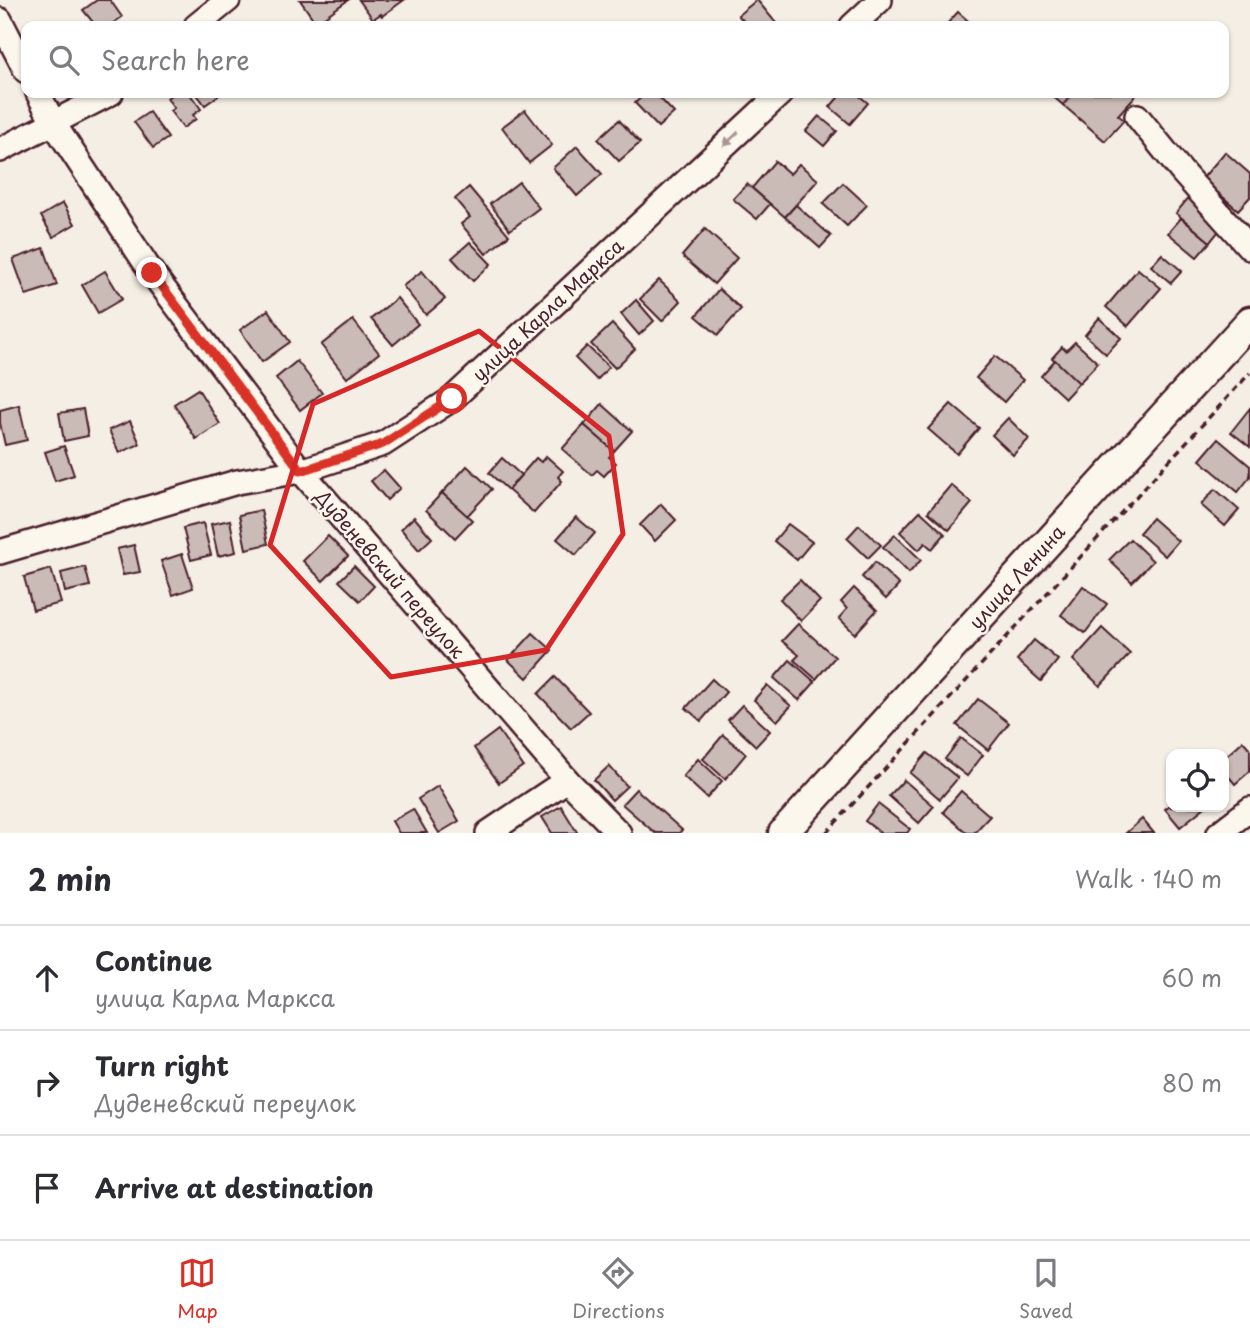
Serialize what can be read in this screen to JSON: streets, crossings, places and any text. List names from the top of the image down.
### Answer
{
  "streets": {
    "main road": ["улица Ленина"],
    "street": ["улица Карла Маркса", "Дуденевский переулок"]
  },
  "crossings": [
    ["улица Карла Маркса", "Дуденевский переулок"]
  ],
  "one_way": ["улица Карла Маркса"],
  "page": {
    "search": "Search here",
    "heading": ["2 min", "Walk · 140 m"],
    "list": [
      ["Continue", "улица Карла Маркса", "60 m"],
      ["Turn right", "Дуденевский переулок", "80 m"],
      "Arrive at destination"
    ],
    "nav": ["Map", "Directions", "Saved"]
  }
}
